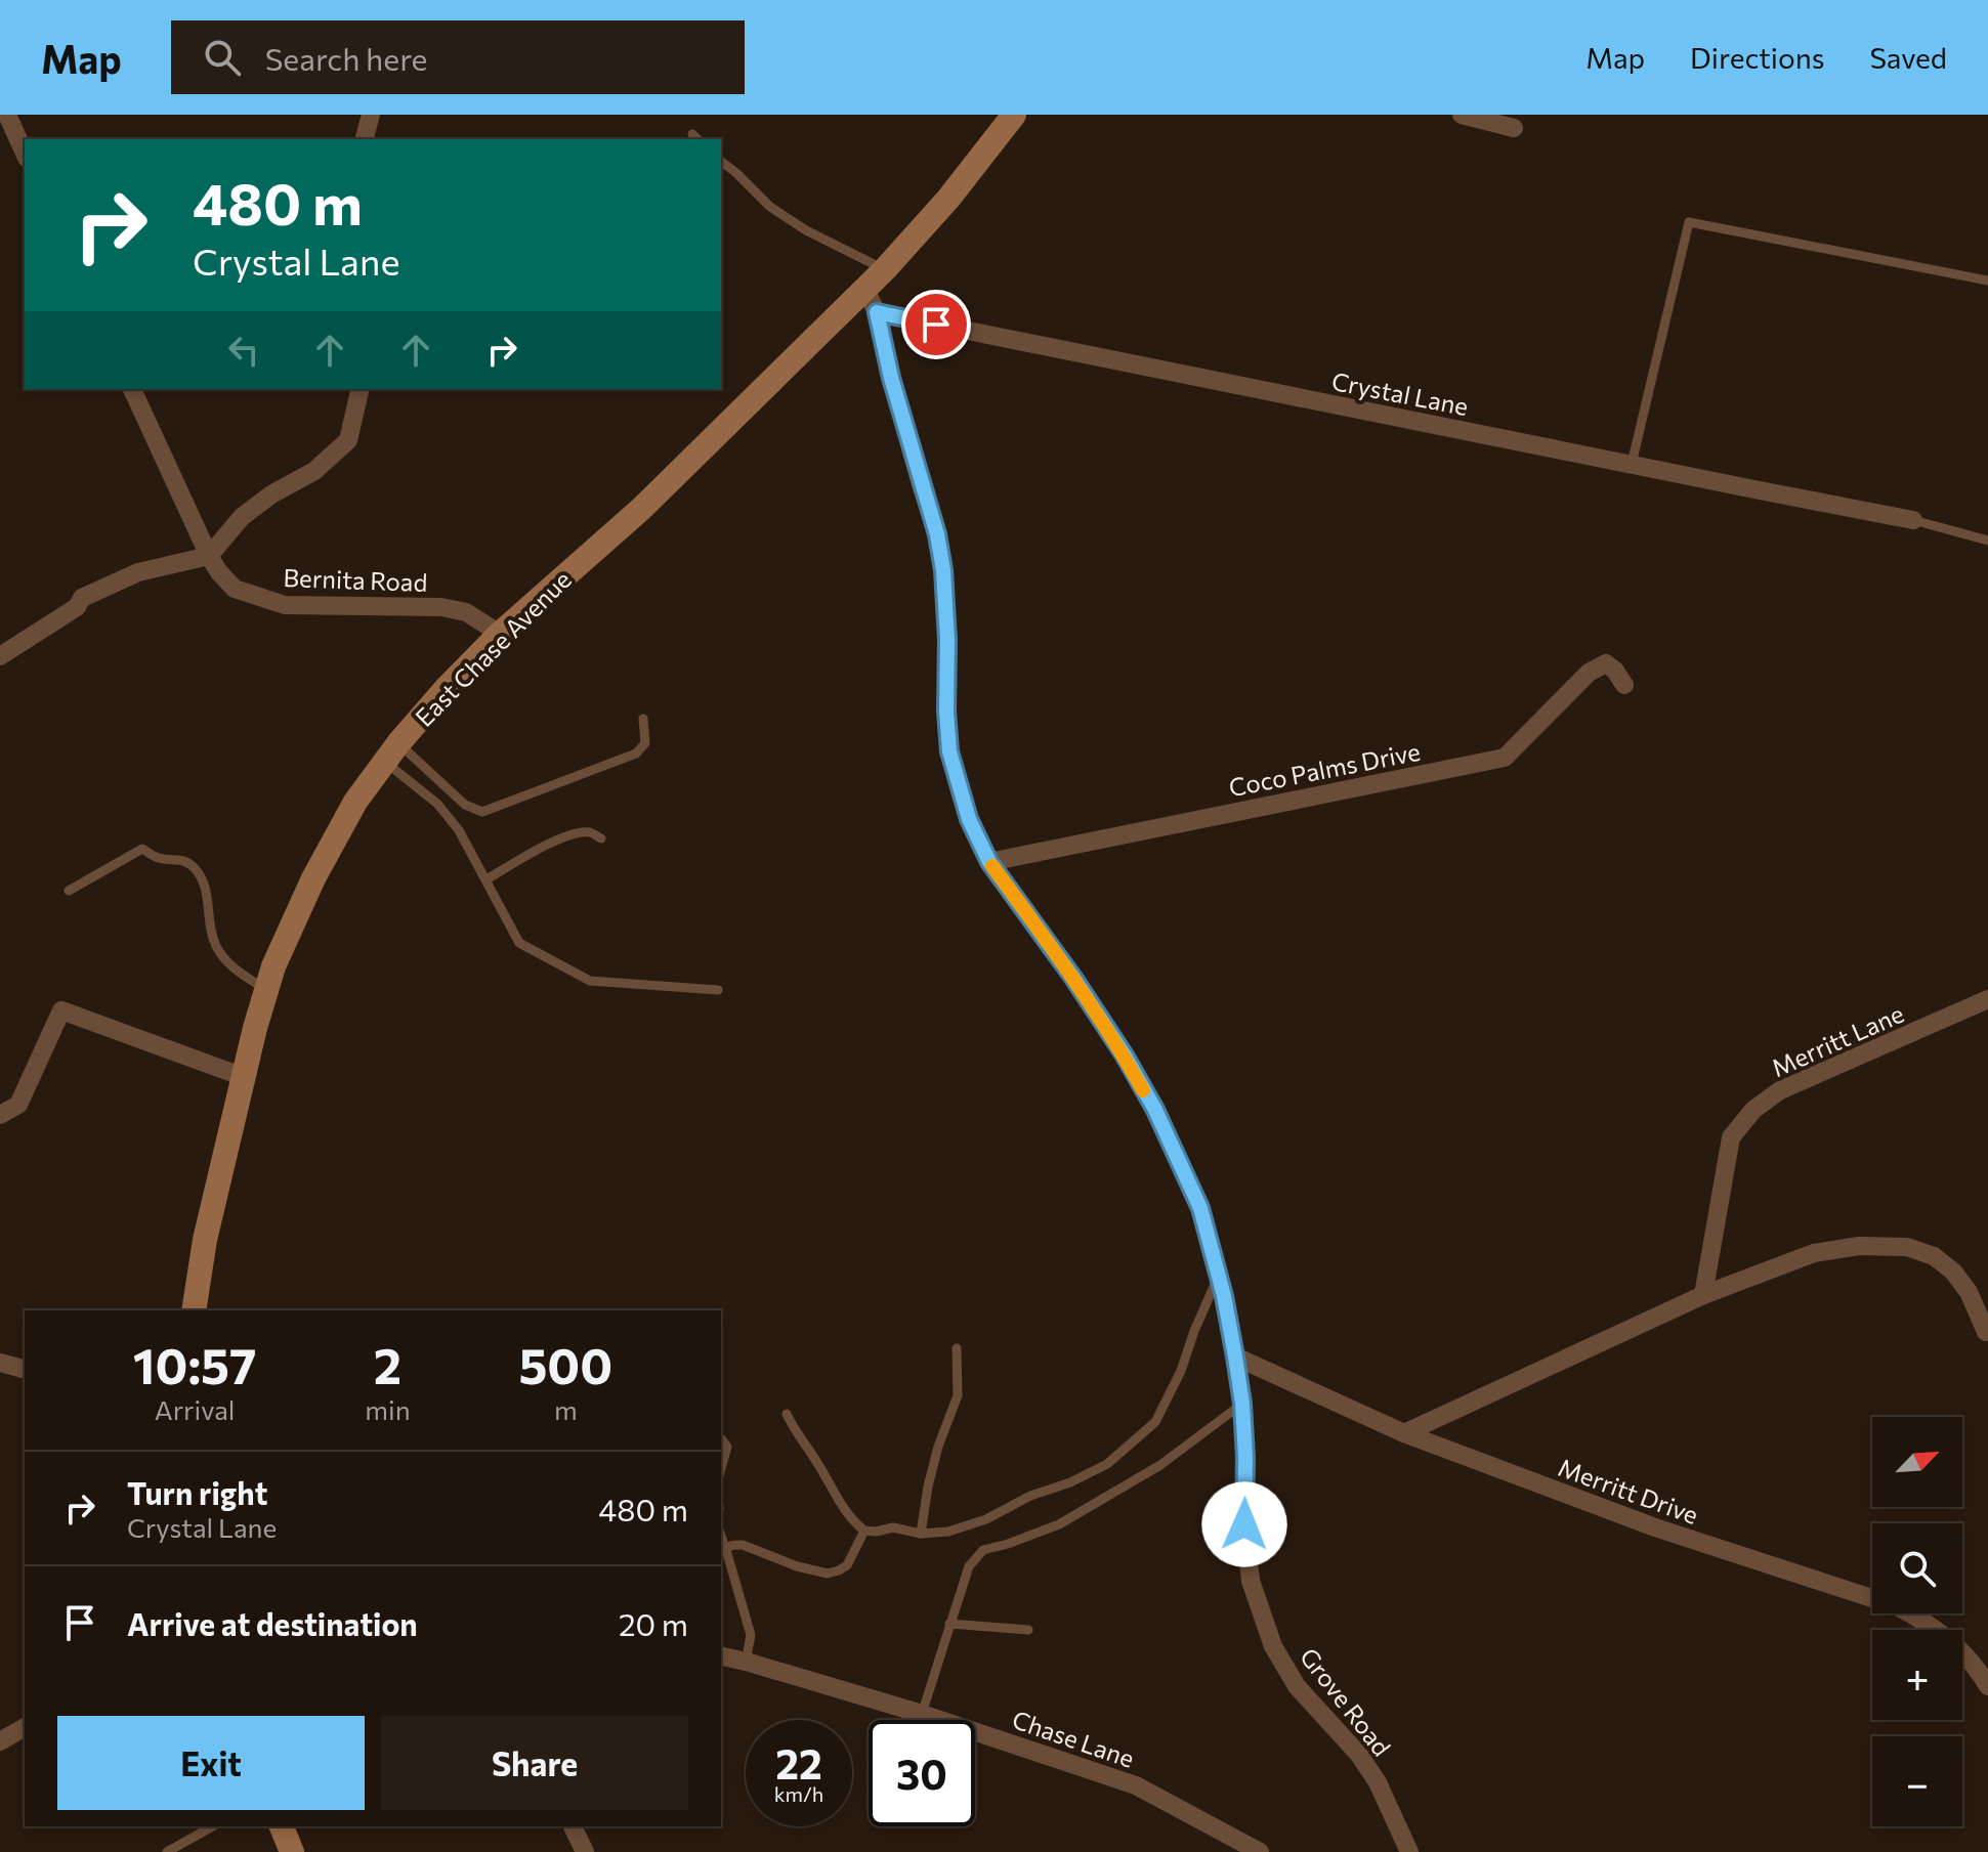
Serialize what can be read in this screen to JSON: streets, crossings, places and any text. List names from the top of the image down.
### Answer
{
  "streets": {
    "main road": ["East Chase Avenue"],
    "street": [
      "Crystal Lane",
      "Bernita Road",
      "Coco Palms Drive",
      "Merritt Lane",
      "Merritt Drive",
      "Grove Road",
      "Chase Lane"
    ]
  },
  "crossings": [
    ["Crystal Lane", "Grove Road"],
    ["Bernita Road", "East Chase Avenue"],
    ["East Chase Avenue", "Grove Road"],
    ["Coco Palms Drive", "Grove Road"],
    ["Merritt Drive", "Grove Road"]
  ],
  "north": "top right",
  "page": {
    "header": "Map",
    "search": "Search here",
    "nav": ["Map", "Directions", "Saved"],
    "turn": ["480 m", "Crystal Lane"],
    "eta": [
      "10:57",
      "Arrival",
      "2",
      "min",
      "500",
      "m"
    ],
    "map_buttons": ["+", "−"],
    "list": [
      {
        "name": "Turn right",
        "note": "Crystal Lane",
        "value": "480 m"
      },
      {
        "name": "Arrive at destination",
        "value": "20 m"
      }
    ],
    "buttons": ["Exit", "Share"],
    "speed": "22 km/h",
    "limit": "30"
  }
}
